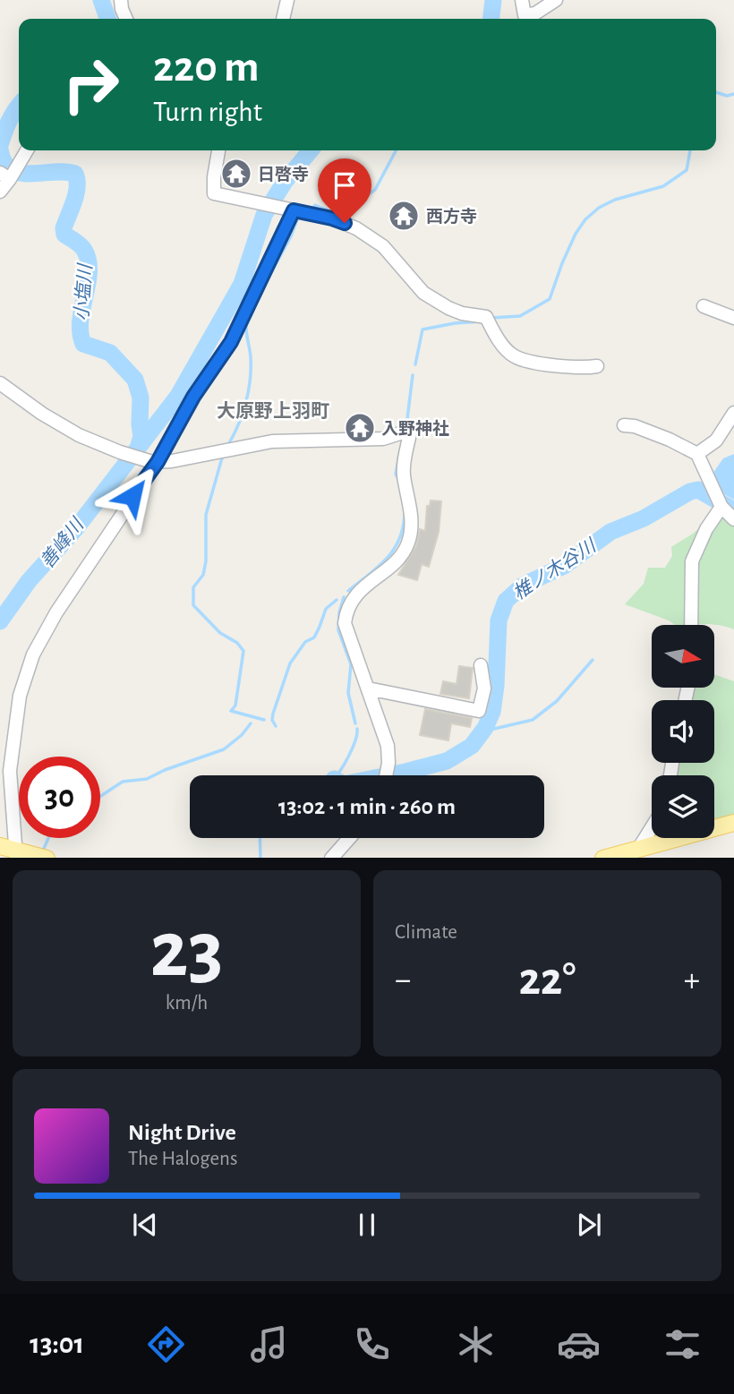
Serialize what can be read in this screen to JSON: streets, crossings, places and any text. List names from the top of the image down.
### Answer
{
  "districts": ["大原野上羽町"],
  "water": ["小塩川", "善峰川", "椎ノ木谷川"],
  "places": {
    "temple": ["日啓寺", "西方寺", "入野神社"]
  },
  "north": "right",
  "page": {
    "turn": ["220 m", "Turn right"],
    "limit": "30",
    "trip": "13:02 · 1 min · 260 m",
    "tile": [
      ["23", "km/h"],
      "Climate"
    ],
    "heat": ["−", "22°", "+"],
    "song": ["Night Drive", "The Halogens"],
    "tabs": "13:01"
  }
}
